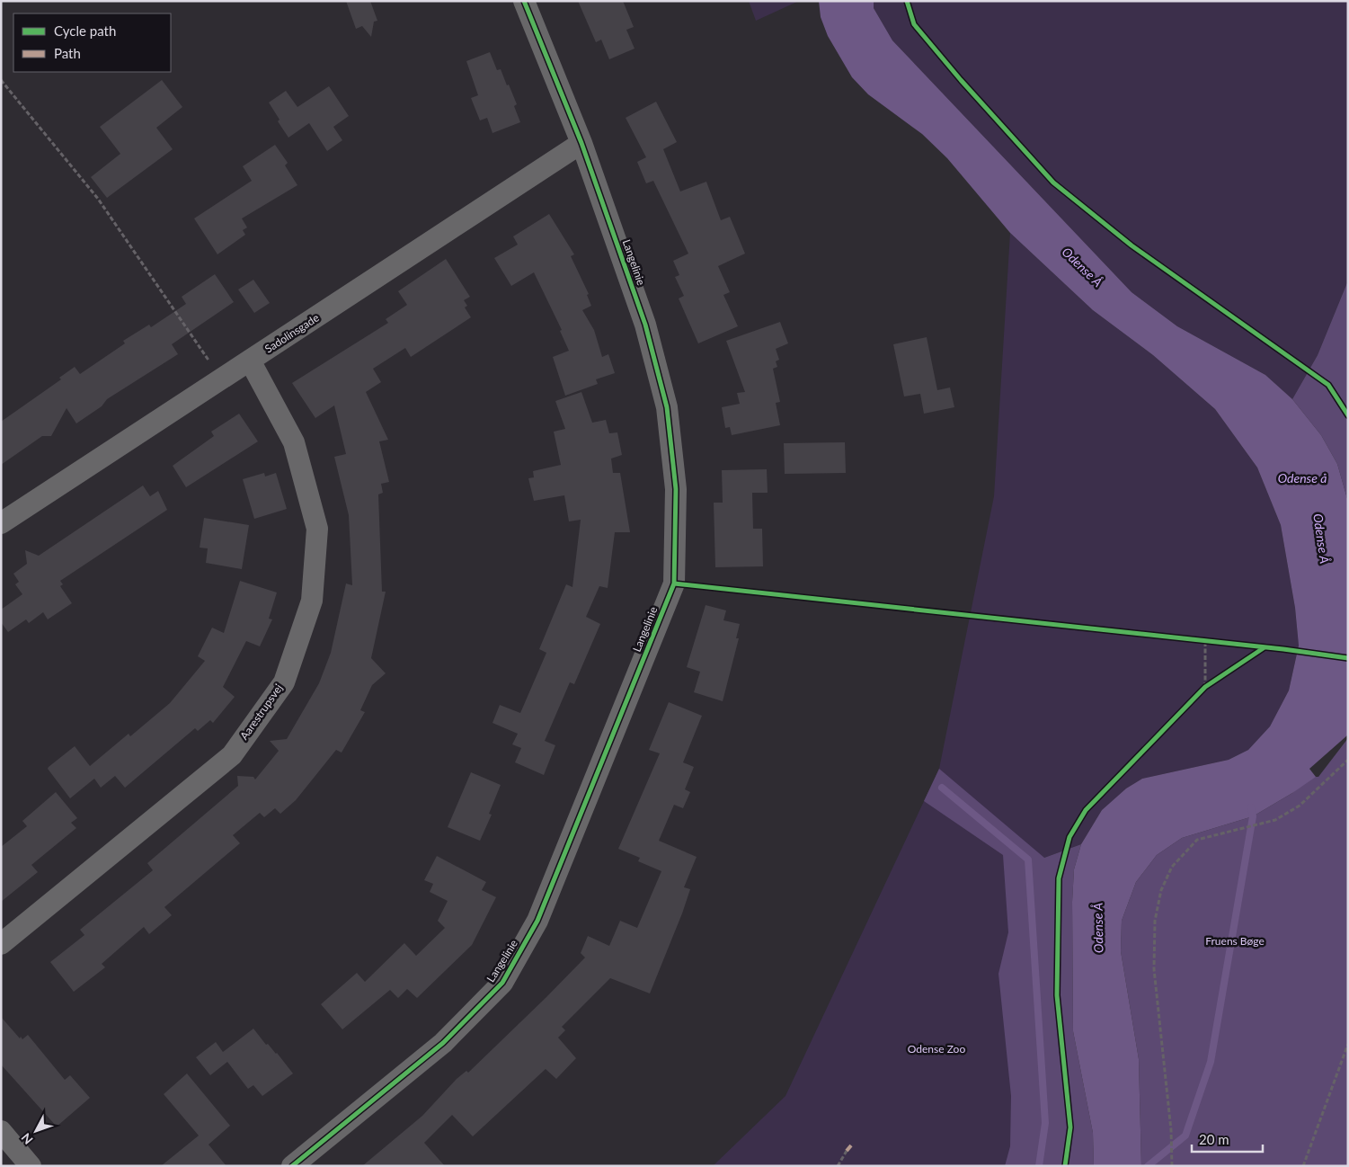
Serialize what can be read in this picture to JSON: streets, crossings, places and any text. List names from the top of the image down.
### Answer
{
  "streets": {
    "street": ["Langelinie", "Sadolinsgade", "Aarestrupsvej"]
  },
  "crossings": [
    ["Langelinie", "Sadolinsgade"],
    ["Sadolinsgade", "Aarestrupsvej"]
  ],
  "water": ["Odense Å", "Odense å"],
  "parks": ["Fruens Bøge", "Odense Zoo"],
  "legend": ["Cycle path", "Path"],
  "scale_bar": "20 m",
  "north": "bottom left"
}
